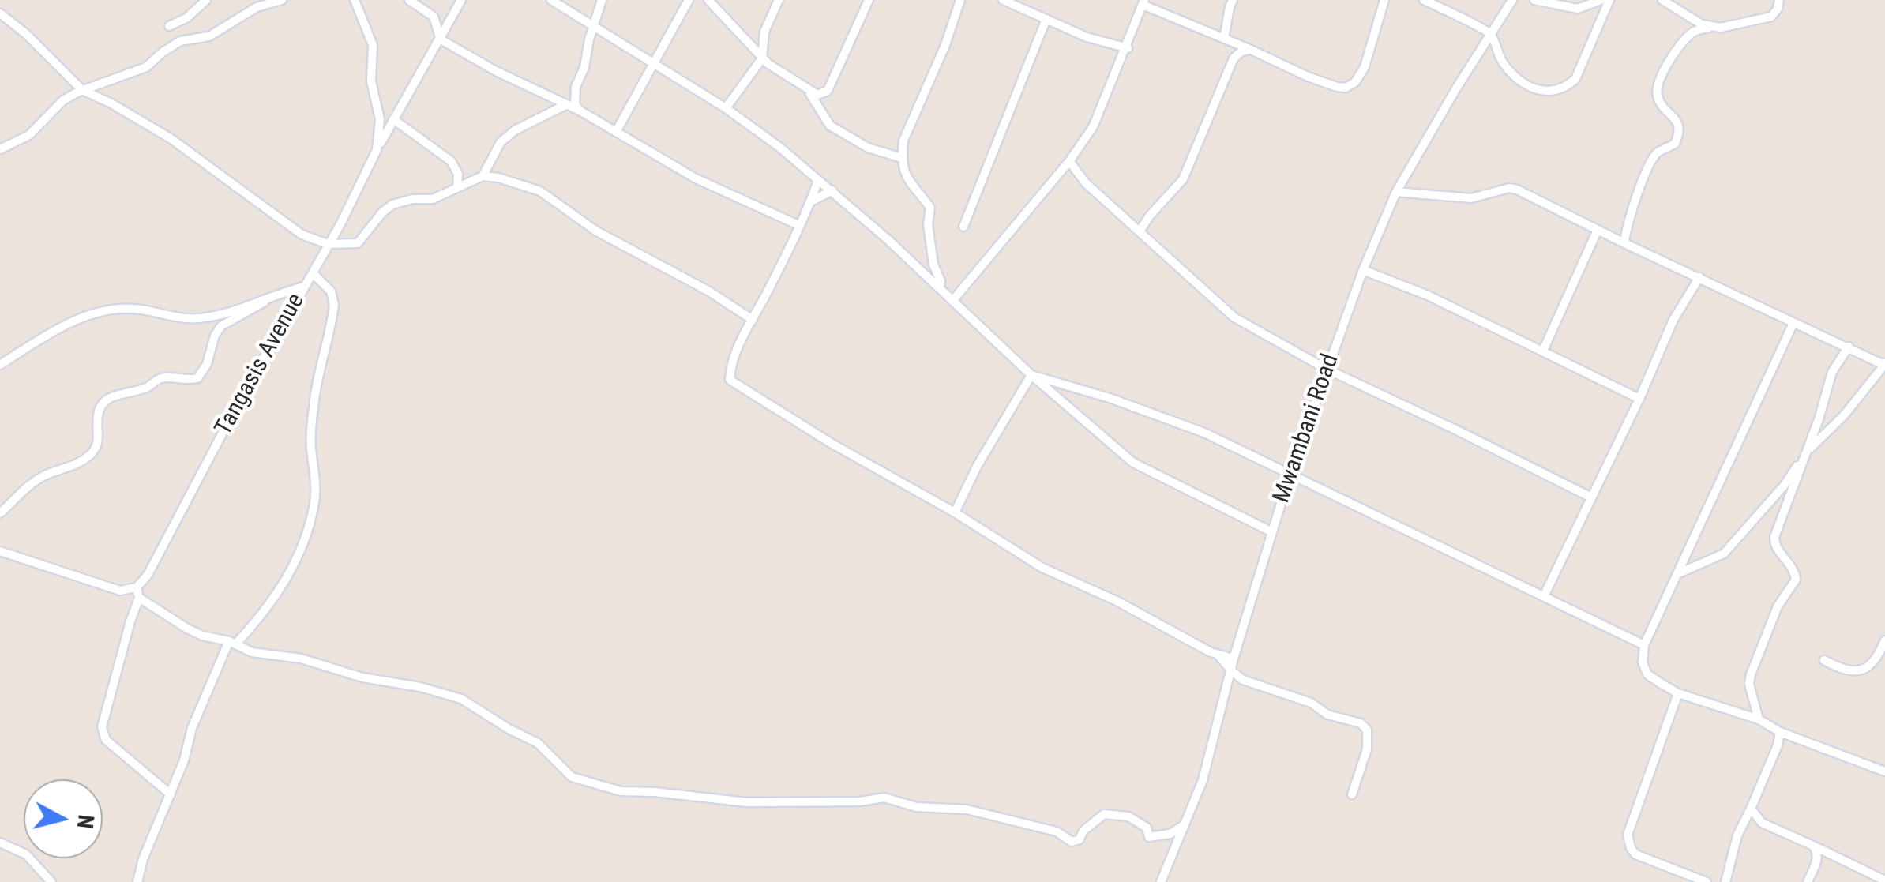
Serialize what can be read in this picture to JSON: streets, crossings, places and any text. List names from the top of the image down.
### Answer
{
  "streets": {
    "street": ["Tangasis Avenue", "Mwambani Road"]
  },
  "north": "right"
}
